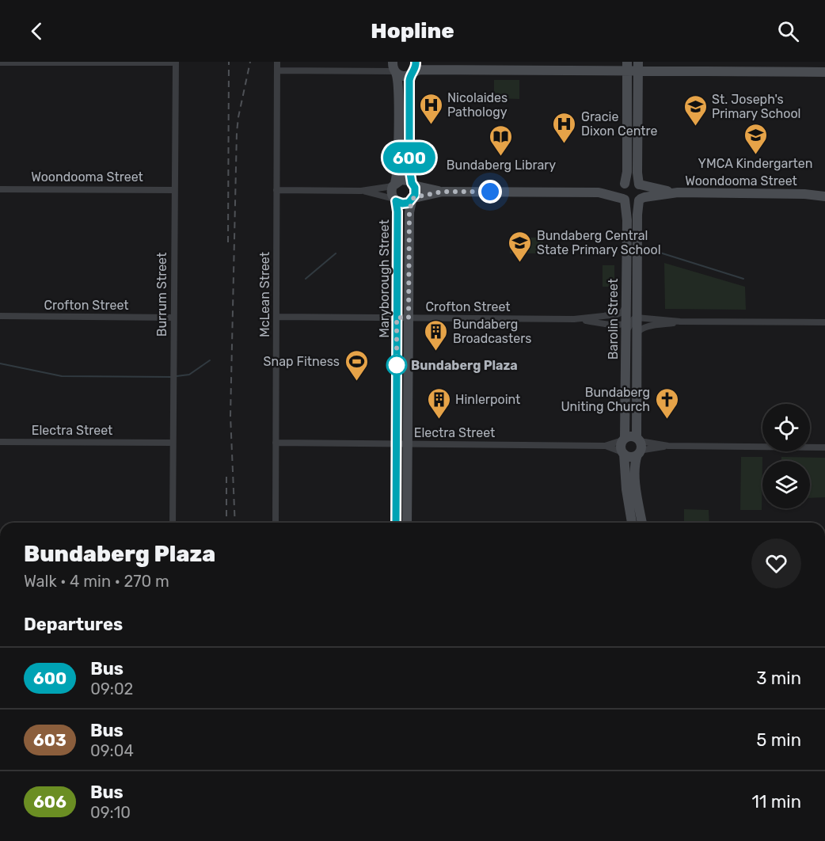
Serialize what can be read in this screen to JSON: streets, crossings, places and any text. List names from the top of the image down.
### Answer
{
  "streets": {
    "street": [
      "Woondooma Street",
      "Maryborough Street",
      "Burrum Street",
      "McLean Street",
      "Crofton Street",
      "Barolin Street",
      "Electra Street"
    ]
  },
  "crossings": [
    ["Woondooma Street", "Burrum Street"],
    ["Woondooma Street", "Barolin Street"],
    ["Maryborough Street", "Crofton Street"],
    ["Maryborough Street", "Electra Street"],
    ["Burrum Street", "Crofton Street"],
    ["Burrum Street", "Electra Street"],
    ["McLean Street", "Crofton Street"],
    ["McLean Street", "Electra Street"],
    ["Crofton Street", "Barolin Street"],
    ["Barolin Street", "Electra Street"]
  ],
  "places": {
    "hospital": ["Nicolaides Pathology", "Gracie Dixon Centre"],
    "school or university": ["St. Joseph's Primary School", "YMCA Kindergarten", "Bundaberg Central State Primary School"],
    "library": ["Bundaberg Library"],
    "building": ["Bundaberg Broadcasters", "Hinlerpoint"],
    "other": ["Bundaberg Plaza"],
    "sports": ["Snap Fitness"],
    "church": ["Bundaberg Uniting Church"]
  },
  "lines": ["bus line 600"],
  "page": {
    "header": "Hopline",
    "on_map": "600",
    "heading": [
      ["Bundaberg Plaza", "Walk · 4 min · 270 m"],
      "Departures"
    ],
    "list": [
      {
        "mark": "600",
        "name": "Bus",
        "note": "09:02",
        "value": "3 min"
      },
      {
        "mark": "603",
        "name": "Bus",
        "note": "09:04",
        "value": "5 min"
      },
      {
        "mark": "606",
        "name": "Bus",
        "note": "09:10",
        "value": "11 min"
      }
    ]
  }
}
